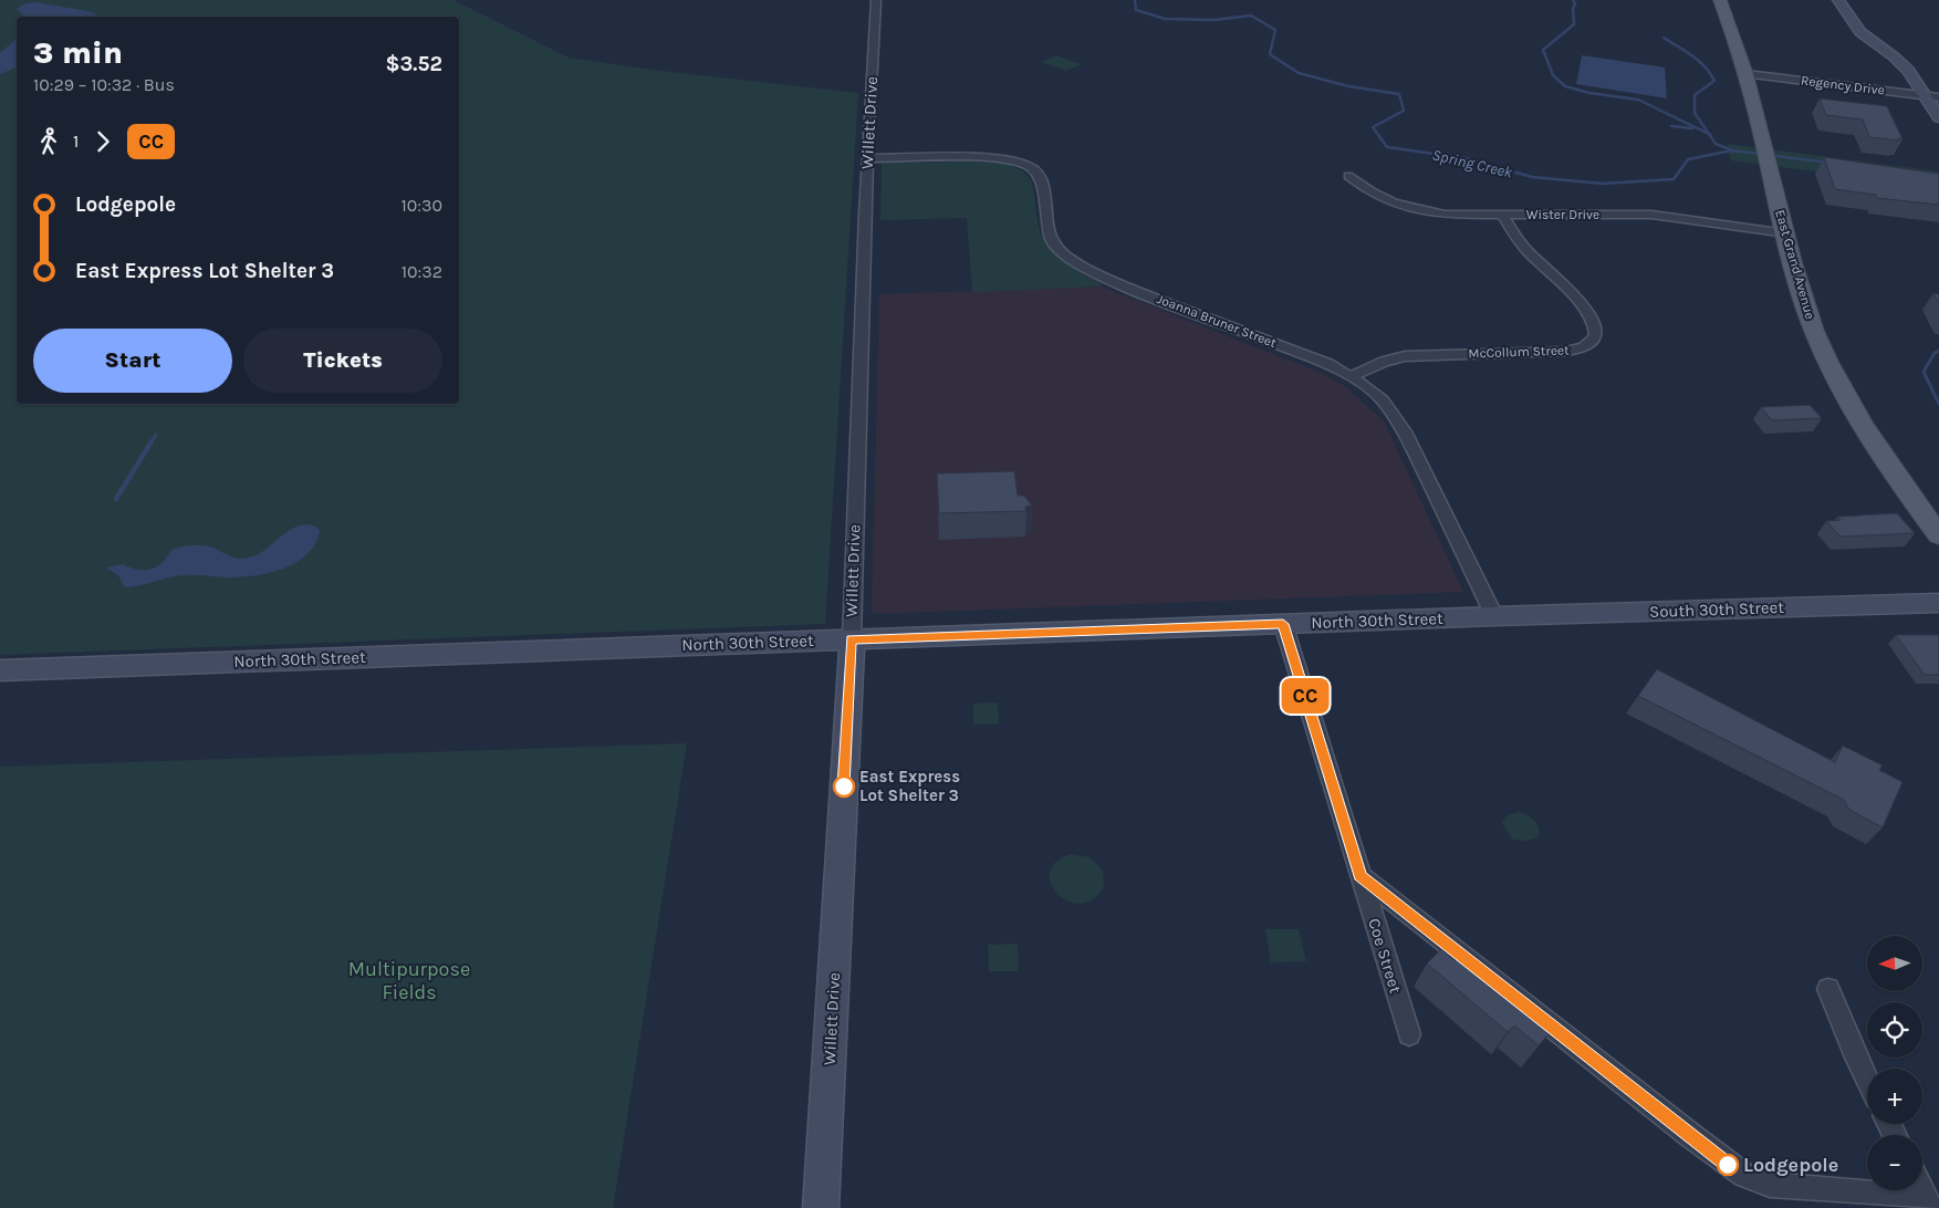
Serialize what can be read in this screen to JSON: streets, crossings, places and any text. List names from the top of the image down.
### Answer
{
  "streets": {
    "main road": [
      "Willett Drive",
      "East Grand Avenue",
      "South 30th Street",
      "North 30th Street"
    ],
    "street": [
      "Regency Drive",
      "Wister Drive",
      "Joanna Bruner Street",
      "McCollum Street",
      "Coe Street"
    ]
  },
  "crossings": [
    ["Regency Drive", "East Grand Avenue"],
    ["Willett Drive", "Joanna Bruner Street"],
    ["Willett Drive", "North 30th Street"],
    ["Wister Drive", "East Grand Avenue"],
    ["Wister Drive", "McCollum Street"],
    ["Joanna Bruner Street", "McCollum Street"],
    ["Joanna Bruner Street", "South 30th Street"],
    ["Joanna Bruner Street", "North 30th Street"],
    ["South 30th Street", "North 30th Street"],
    ["North 30th Street", "Coe Street"]
  ],
  "water": ["Spring Creek"],
  "parks": ["Multipurpose Fields"],
  "places": ["East Express Lot Shelter 3", "Lodgepole"],
  "lines": ["bus line CC"],
  "north": "left",
  "page": {
    "on_map": "CC",
    "heading": ["3 min", "10:29 – 10:32 · Bus", "$3.52"],
    "legs": ["1", "CC"],
    "list": [
      {
        "name": "Lodgepole",
        "value": "10:30"
      },
      {
        "name": "East Express Lot Shelter 3",
        "value": "10:32"
      }
    ],
    "buttons": ["Start", "Tickets"],
    "map_buttons": ["+", "−"]
  }
}
